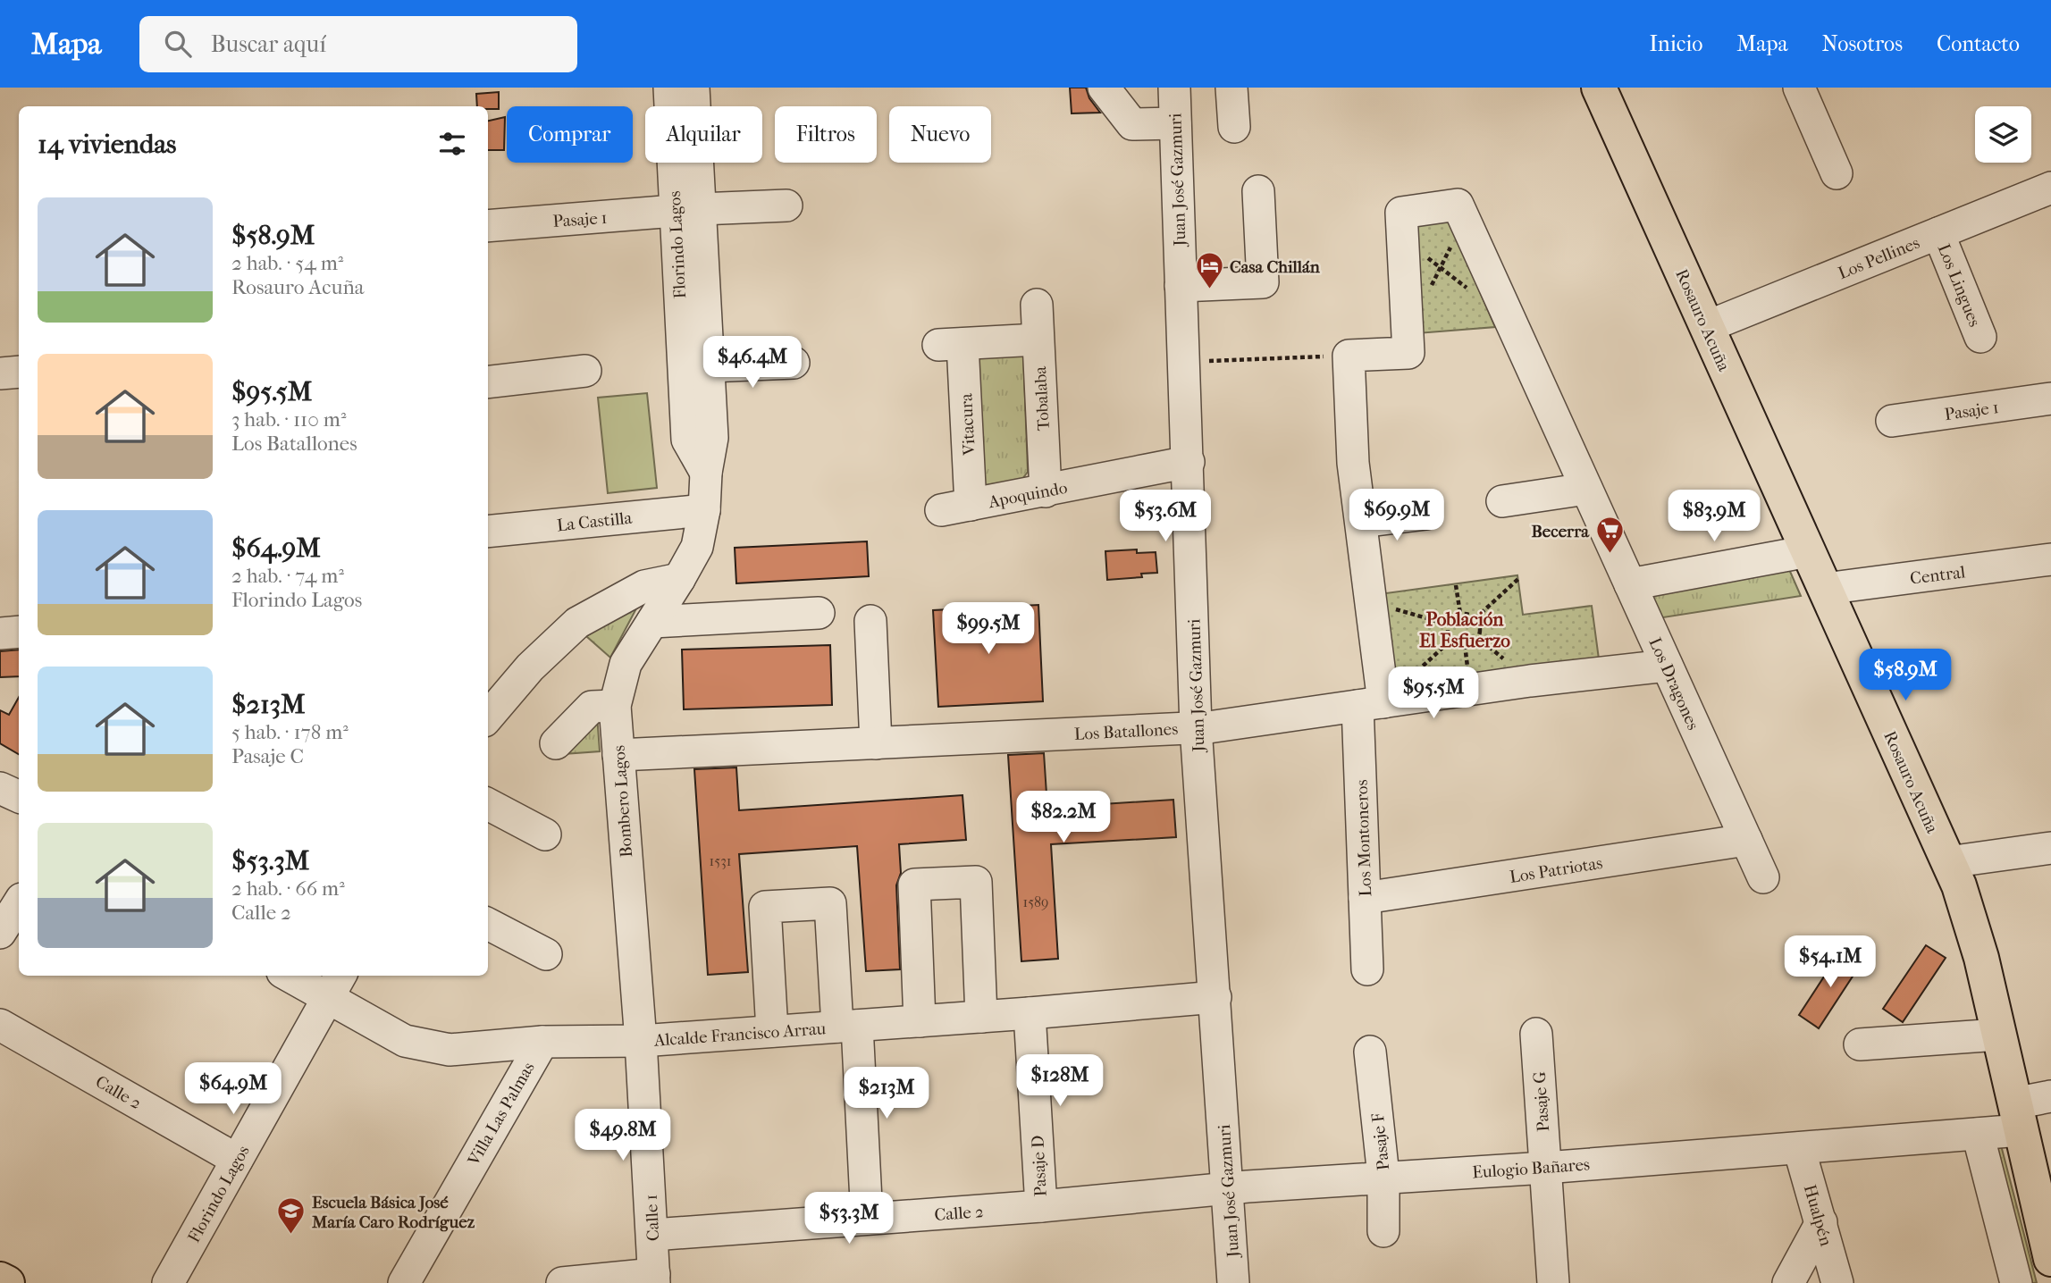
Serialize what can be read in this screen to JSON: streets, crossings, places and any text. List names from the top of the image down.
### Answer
{
  "streets": {
    "main road": ["Rosauro Acuña"],
    "street": [
      "Juan José Gazmuri",
      "Pasaje 1",
      "Florindo Lagos",
      "Los Pellines",
      "Los Lingues",
      "Tobalaba",
      "Vitacura",
      "Apoquindo",
      "La Castilla",
      "Central",
      "Los Dragones",
      "Los Batallones",
      "Bombero Lagos",
      "Los Montoneros",
      "Los Patriotas",
      "Alcalde Francisco Arrau",
      "Calle 2",
      "Pasaje G",
      "Villa Las Palmas",
      "Pasaje F",
      "Pasaje D",
      "Eulogio Bañares",
      "Hualpén",
      "Calle 1"
    ]
  },
  "crossings": [
    ["Juan José Gazmuri", "Apoquindo"],
    ["Juan José Gazmuri", "Los Batallones"],
    ["Juan José Gazmuri", "Alcalde Francisco Arrau"],
    ["Juan José Gazmuri", "Eulogio Bañares"],
    ["Pasaje 1", "Florindo Lagos"],
    ["Florindo Lagos", "La Castilla"],
    ["Florindo Lagos", "Bombero Lagos"],
    ["Florindo Lagos", "Alcalde Francisco Arrau"],
    ["Florindo Lagos", "Calle 2"],
    ["Los Pellines", "Los Lingues"],
    ["Los Pellines", "Rosauro Acuña"],
    ["Rosauro Acuña", "Central"],
    ["Rosauro Acuña", "Eulogio Bañares"],
    ["Tobalaba", "Vitacura"],
    ["Tobalaba", "Apoquindo"],
    ["Vitacura", "Apoquindo"],
    ["Los Dragones", "Los Batallones"],
    ["Los Dragones", "Los Patriotas"],
    ["Los Batallones", "Bombero Lagos"],
    ["Los Batallones", "Los Montoneros"],
    ["Bombero Lagos", "Alcalde Francisco Arrau"],
    ["Bombero Lagos", "Calle 1"],
    ["Los Montoneros", "Los Patriotas"],
    ["Alcalde Francisco Arrau", "Villa Las Palmas"],
    ["Alcalde Francisco Arrau", "Pasaje D"],
    ["Alcalde Francisco Arrau", "Calle 1"],
    ["Calle 2", "Pasaje D"],
    ["Calle 2", "Eulogio Bañares"],
    ["Calle 2", "Calle 1"],
    ["Pasaje G", "Eulogio Bañares"],
    ["Pasaje F", "Eulogio Bañares"],
    ["Pasaje D", "Eulogio Bañares"],
    ["Eulogio Bañares", "Hualpén"]
  ],
  "districts": ["Población El Esfuerzo"],
  "places": {
    "hotel": ["Casa Chillán"],
    "supermarket": ["Becerra"],
    "school or university": ["Escuela Básica José María Caro Rodríguez"]
  },
  "house_numbers": ["1531", "1589"],
  "page": {
    "header": "Mapa",
    "search": "Buscar aquí",
    "nav": [
      "Inicio",
      "Mapa",
      "Nosotros",
      "Contacto"
    ],
    "chip": [
      "Comprar",
      "Alquilar",
      "Filtros",
      "Nuevo"
    ],
    "heading": "14 viviendas",
    "list": [
      {
        "name": "$58.9M",
        "note": "2 hab. · 54 m² · Rosauro Acuña"
      },
      {
        "name": "$95.5M",
        "note": "3 hab. · 110 m² · Los Batallones"
      },
      {
        "name": "$64.9M",
        "note": "2 hab. · 74 m² · Florindo Lagos"
      },
      {
        "name": "$213M",
        "note": "5 hab. · 178 m² · Pasaje C"
      },
      {
        "name": "$53.3M",
        "note": "2 hab. · 66 m² · Calle 2"
      }
    ],
    "price": [
      "$46.4M",
      "$69.9M",
      "$53.6M",
      "$83.9M",
      "$99.5M",
      "$58.9M",
      "$95.5M",
      "$82.2M",
      "$54.1M",
      "$128M",
      "$64.9M",
      "$213M",
      "$49.8M",
      "$53.3M"
    ]
  }
}
